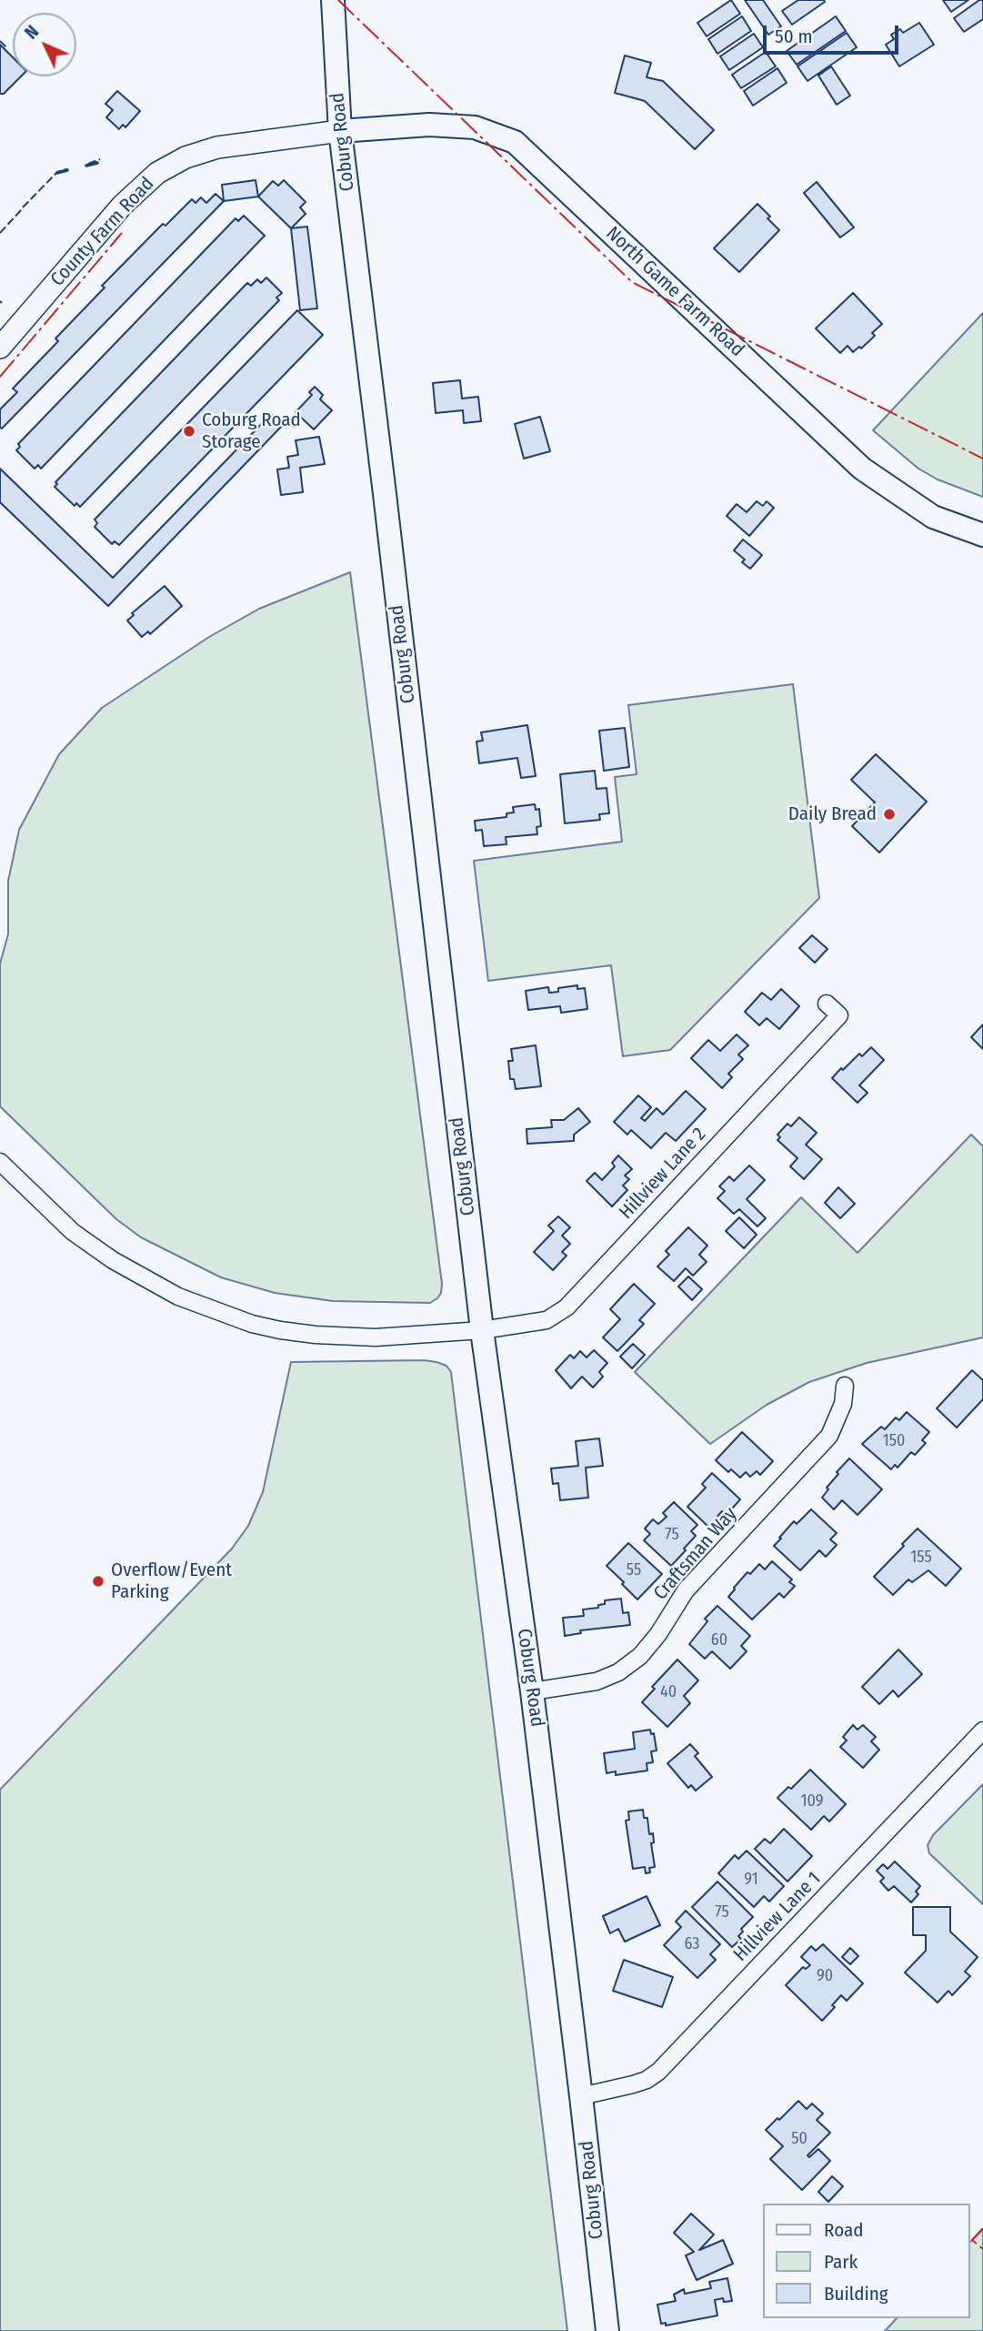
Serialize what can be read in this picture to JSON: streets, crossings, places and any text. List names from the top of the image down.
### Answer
{
  "streets": {
    "main road": ["Coburg Road", "North Game Farm Road"],
    "street": [
      "County Farm Road",
      "Hillview Lane 2",
      "Craftsman Way",
      "Hillview Lane 1"
    ]
  },
  "crossings": [
    ["Coburg Road", "County Farm Road"],
    ["Coburg Road", "North Game Farm Road"],
    ["Coburg Road", "Hillview Lane 2"],
    ["Coburg Road", "Craftsman Way"],
    ["Coburg Road", "Hillview Lane 1"],
    ["County Farm Road", "North Game Farm Road"]
  ],
  "places": ["Coburg Road Storage", "Daily Bread", "Overflow/Event Parking"],
  "house_numbers": [
    "150",
    "75",
    "155",
    "55",
    "60",
    "40",
    "109",
    "91",
    "75",
    "63",
    "90",
    "50"
  ],
  "legend": ["Road", "Park", "Building"],
  "scale_bar": "50 m",
  "north": "top left"
}
